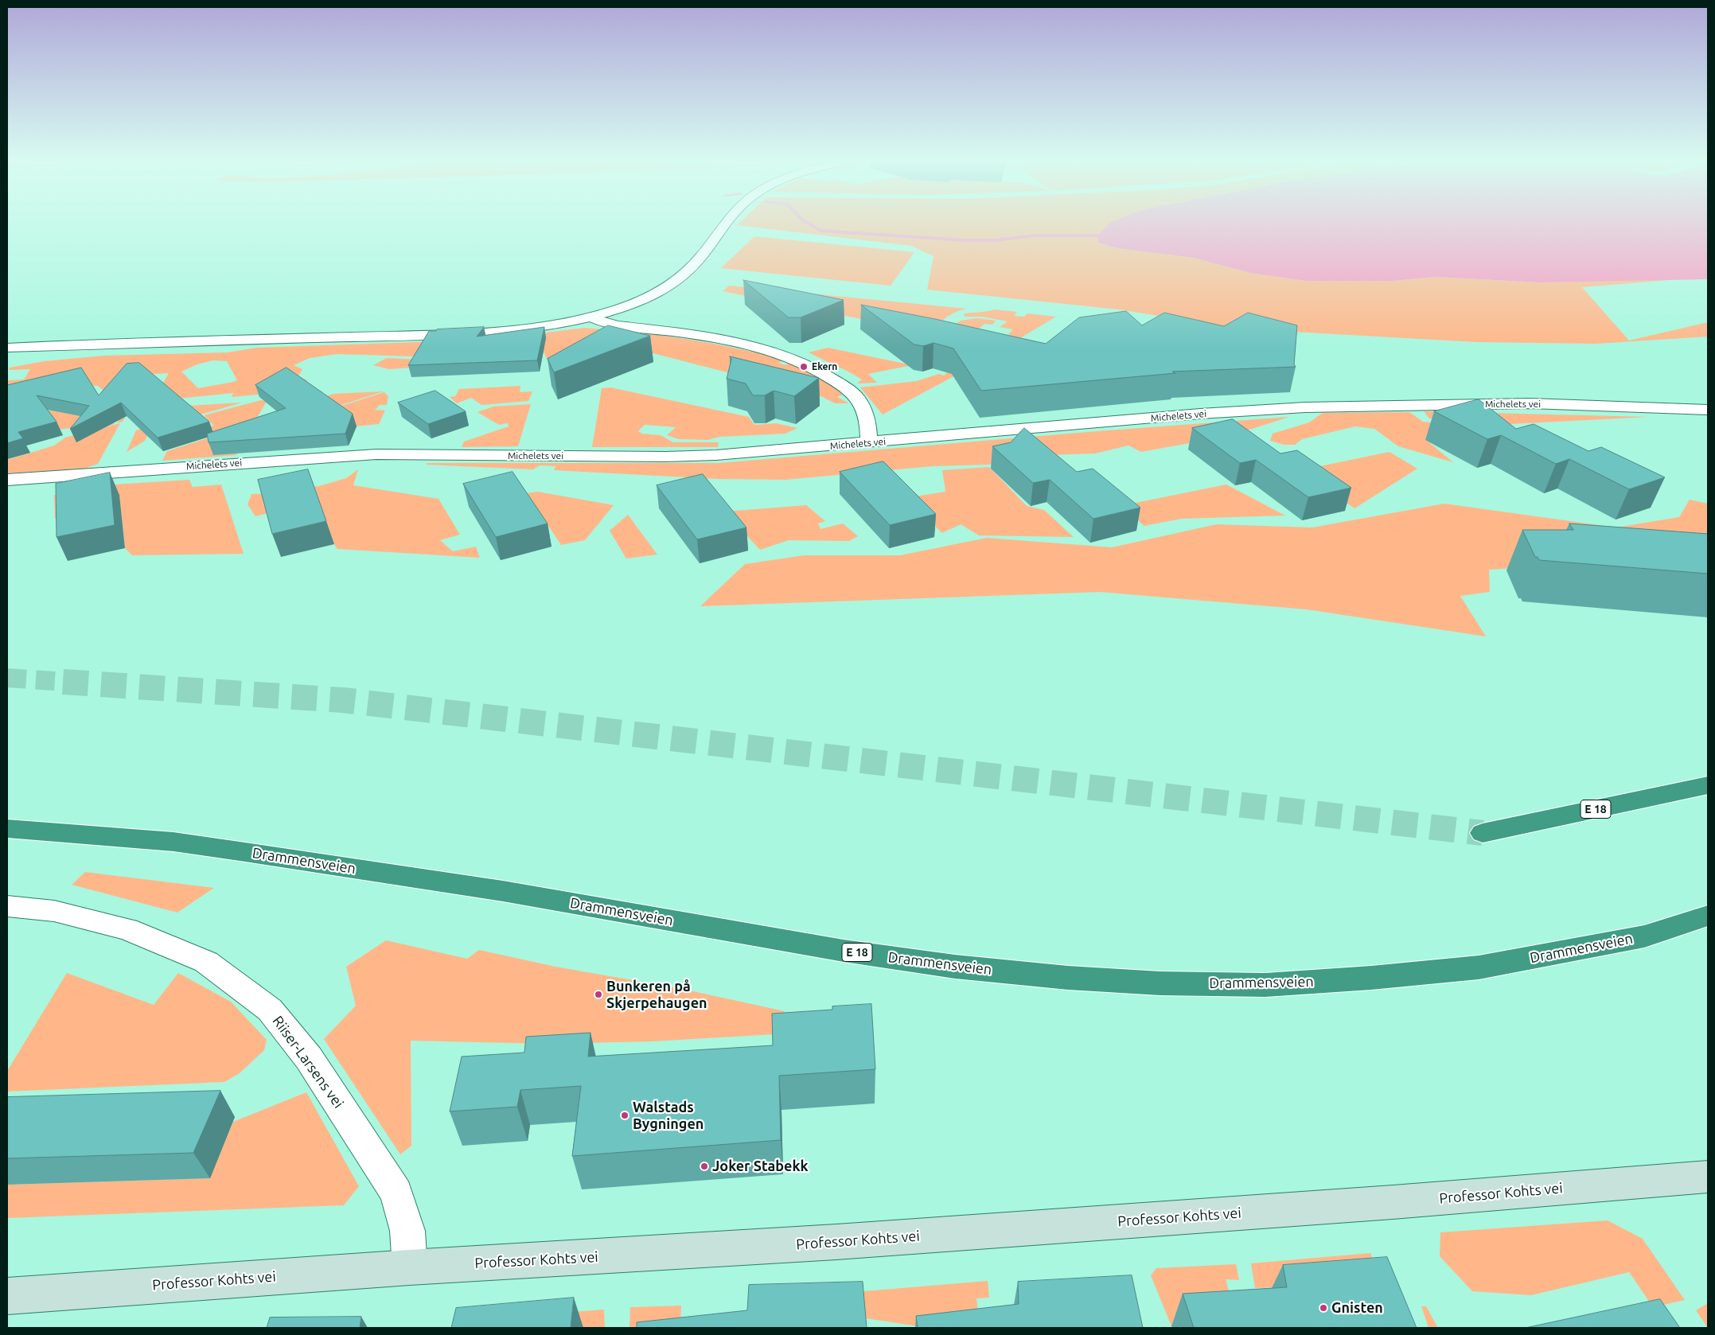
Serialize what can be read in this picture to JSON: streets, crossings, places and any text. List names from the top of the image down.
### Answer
{
  "streets": {
    "highway": ["E 18", "Drammensveien"],
    "main road": ["Professor Kohts vei"],
    "street": ["Michelets vei", "Riiser-Larsens vei"]
  },
  "crossings": [
    ["Riiser-Larsens vei", "Professor Kohts vei"]
  ],
  "places": [
    "Ekern",
    "Bunkeren på Skjerpehaugen",
    "Walstads Bygningen",
    "Joker Stabekk",
    "Gnisten"
  ]
}
